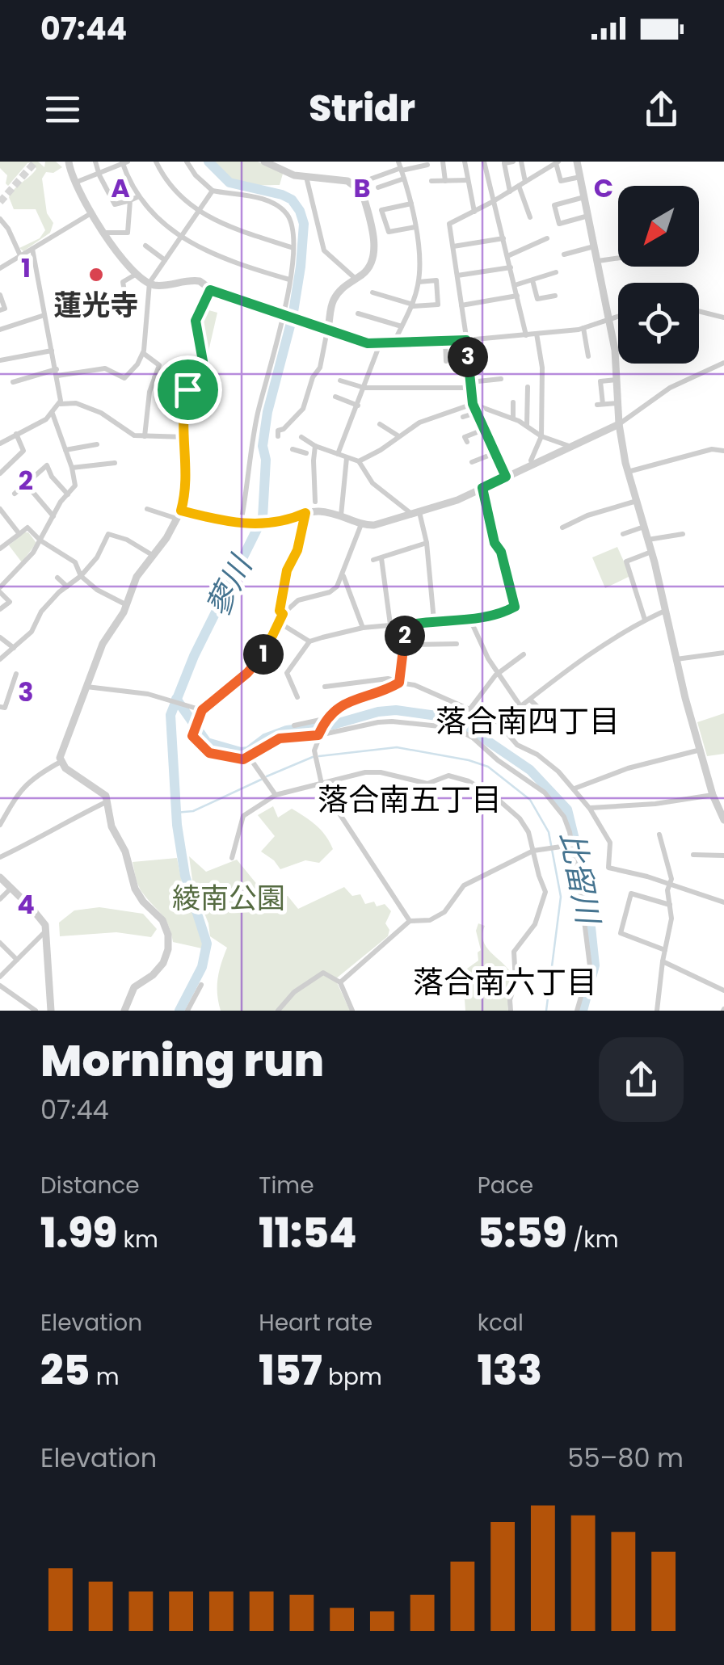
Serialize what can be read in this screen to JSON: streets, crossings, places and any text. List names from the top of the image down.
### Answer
{
  "districts": ["落合南四丁目", "落合南五丁目", "落合南六丁目"],
  "water": ["蓼川", "比留川"],
  "parks": ["綾南公園"],
  "places": ["蓮光寺"],
  "north": "bottom left",
  "page": {
    "status": "07:44",
    "header": "Stridr",
    "pins": ["3", "2", "1"],
    "heading": ["Morning run", "07:44"],
    "stats": [
      ["Distance", "1.99 km"],
      ["Time", "11:54"],
      ["Pace", "5:59 /km"],
      ["Elevation", "25 m"],
      ["Heart rate", "157 bpm"],
      ["kcal", "133"]
    ],
    "chart": ["Elevation", "55–80 m"]
  },
  "grid": {
    "columns": ["A", "B", "C"],
    "rows": [
      "1",
      "2",
      "3",
      "4"
    ]
  }
}
